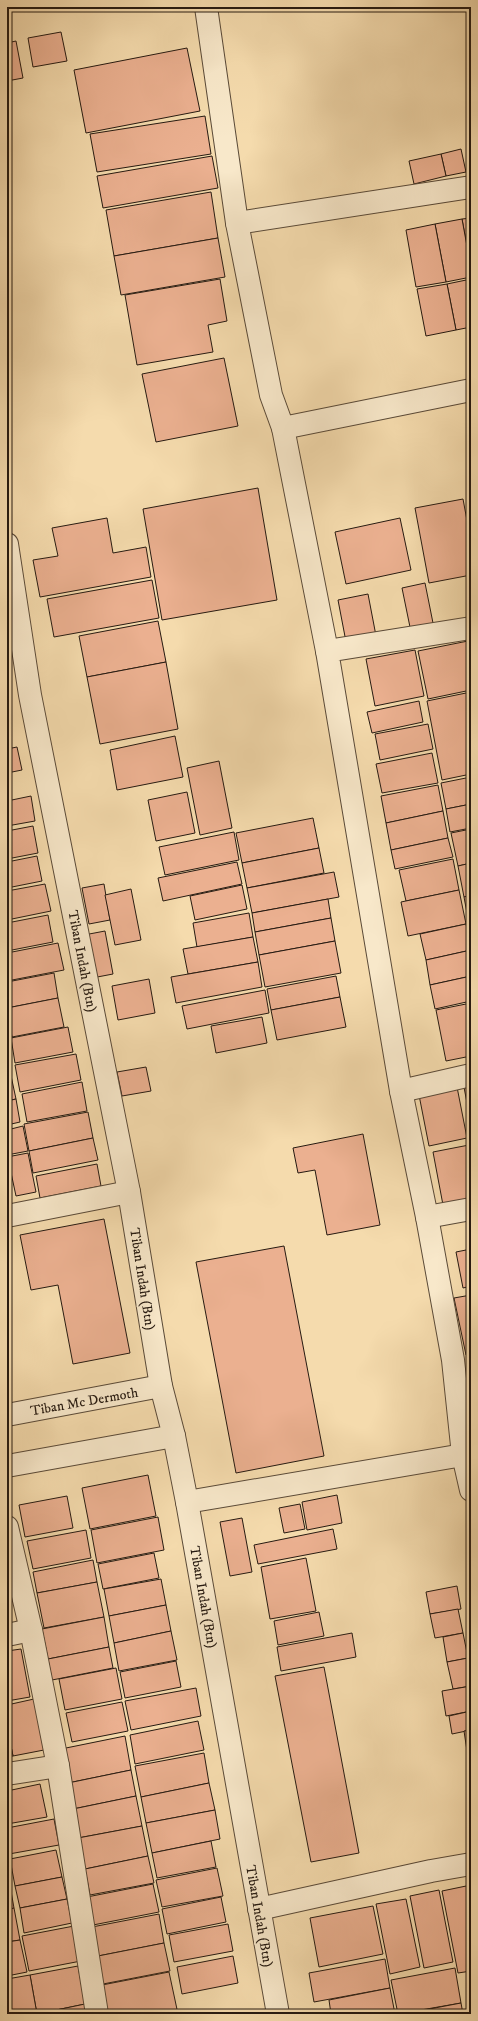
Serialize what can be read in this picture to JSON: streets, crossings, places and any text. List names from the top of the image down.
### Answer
{
  "streets": {
    "street": ["Tiban Indah (Btn)", "Tiban Mc Dermoth"]
  },
  "crossings": [
    ["Tiban Indah (Btn)", "Tiban Mc Dermoth"]
  ]
}
